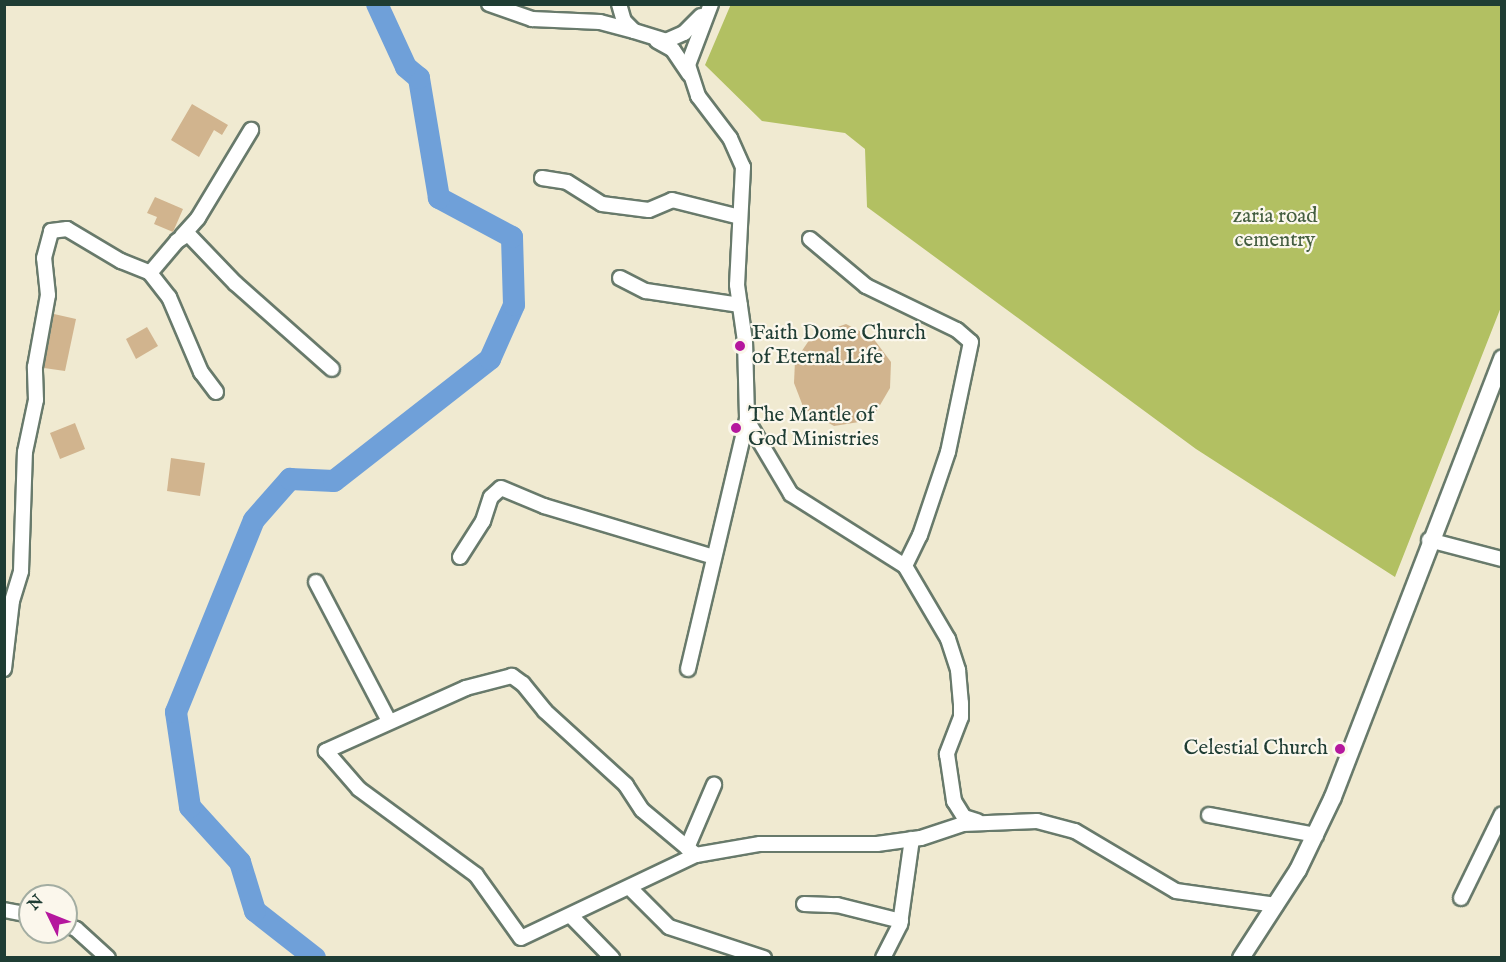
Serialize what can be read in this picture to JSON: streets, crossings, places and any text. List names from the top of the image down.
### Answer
{
  "parks": ["zaria road cementry"],
  "places": ["Faith Dome Church of Eternal Life", "The Mantle of God Ministries", "Celestial Church"],
  "north": "top left"
}
